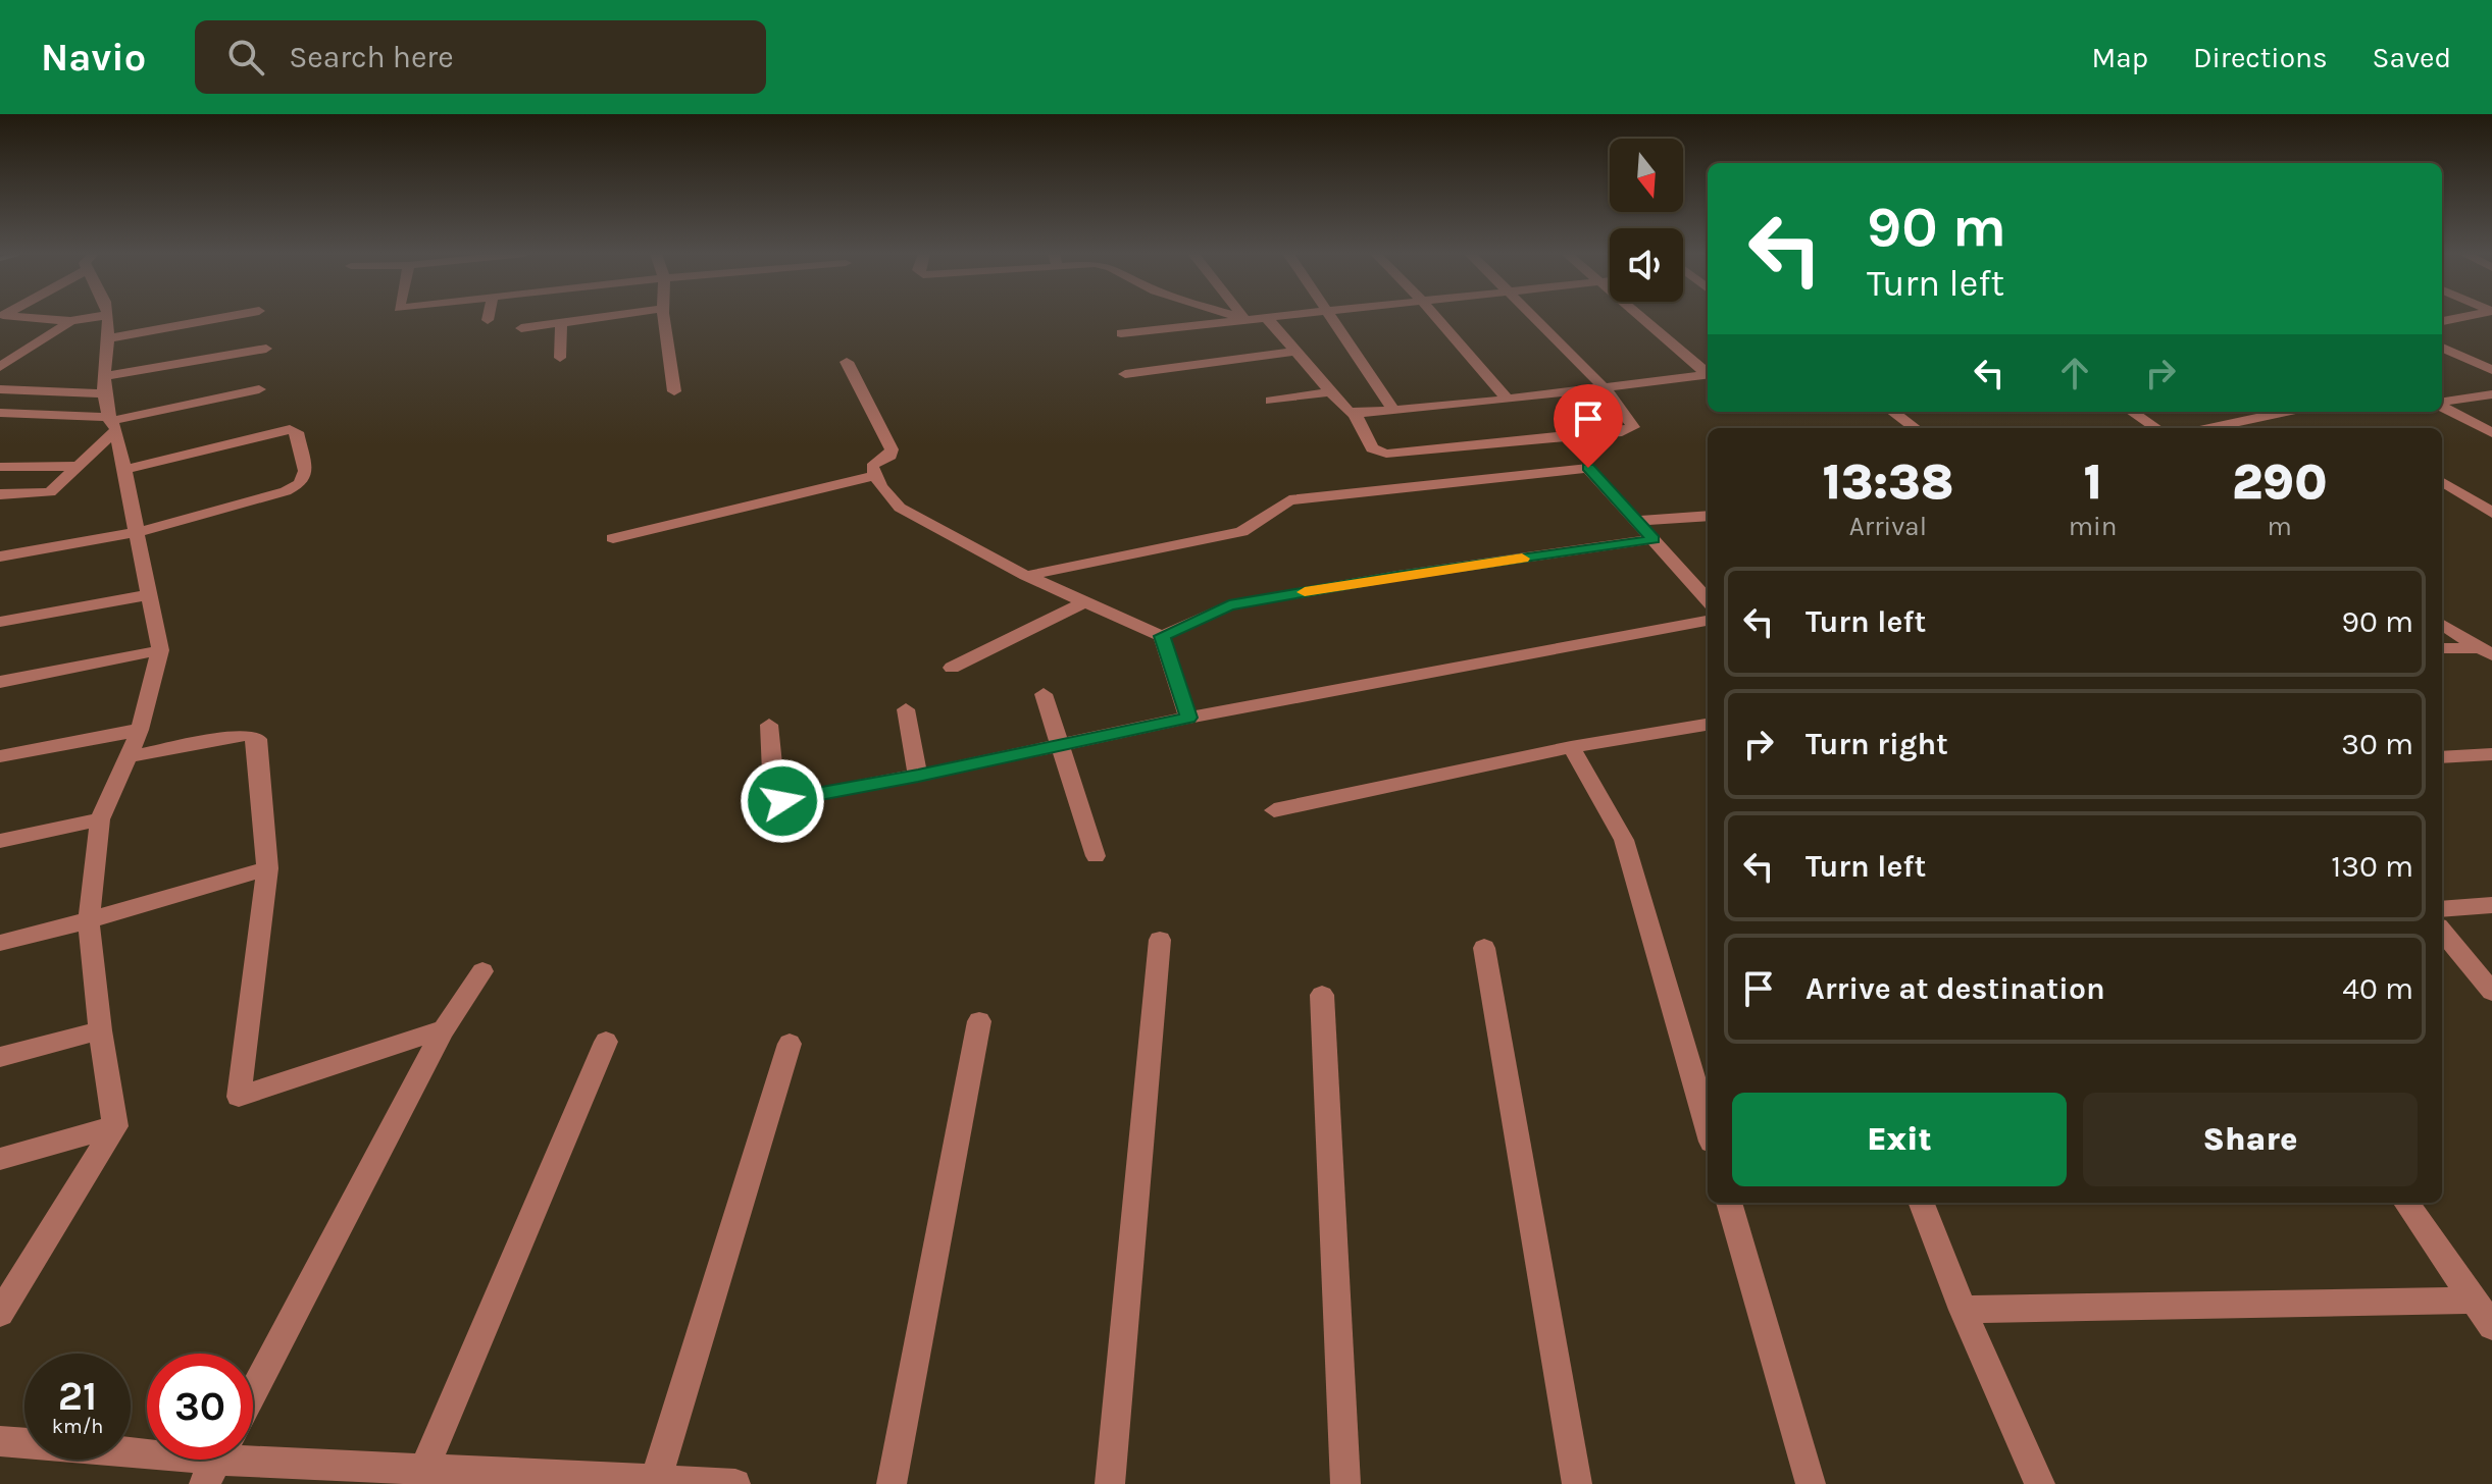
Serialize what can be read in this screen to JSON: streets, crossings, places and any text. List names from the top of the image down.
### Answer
{
  "north": "bottom",
  "page": {
    "header": "Navio",
    "search": "Search here",
    "nav": ["Map", "Directions", "Saved"],
    "turn": ["90 m", "Turn left"],
    "eta": [
      "13:38",
      "Arrival",
      "1",
      "min",
      "290",
      "m"
    ],
    "list": [
      {
        "name": "Turn left",
        "value": "90 m"
      },
      {
        "name": "Turn right",
        "value": "30 m"
      },
      {
        "name": "Turn left",
        "value": "130 m"
      },
      {
        "name": "Arrive at destination",
        "value": "40 m"
      }
    ],
    "buttons": ["Exit", "Share"],
    "speed": "21 km/h",
    "limit": "30"
  }
}
